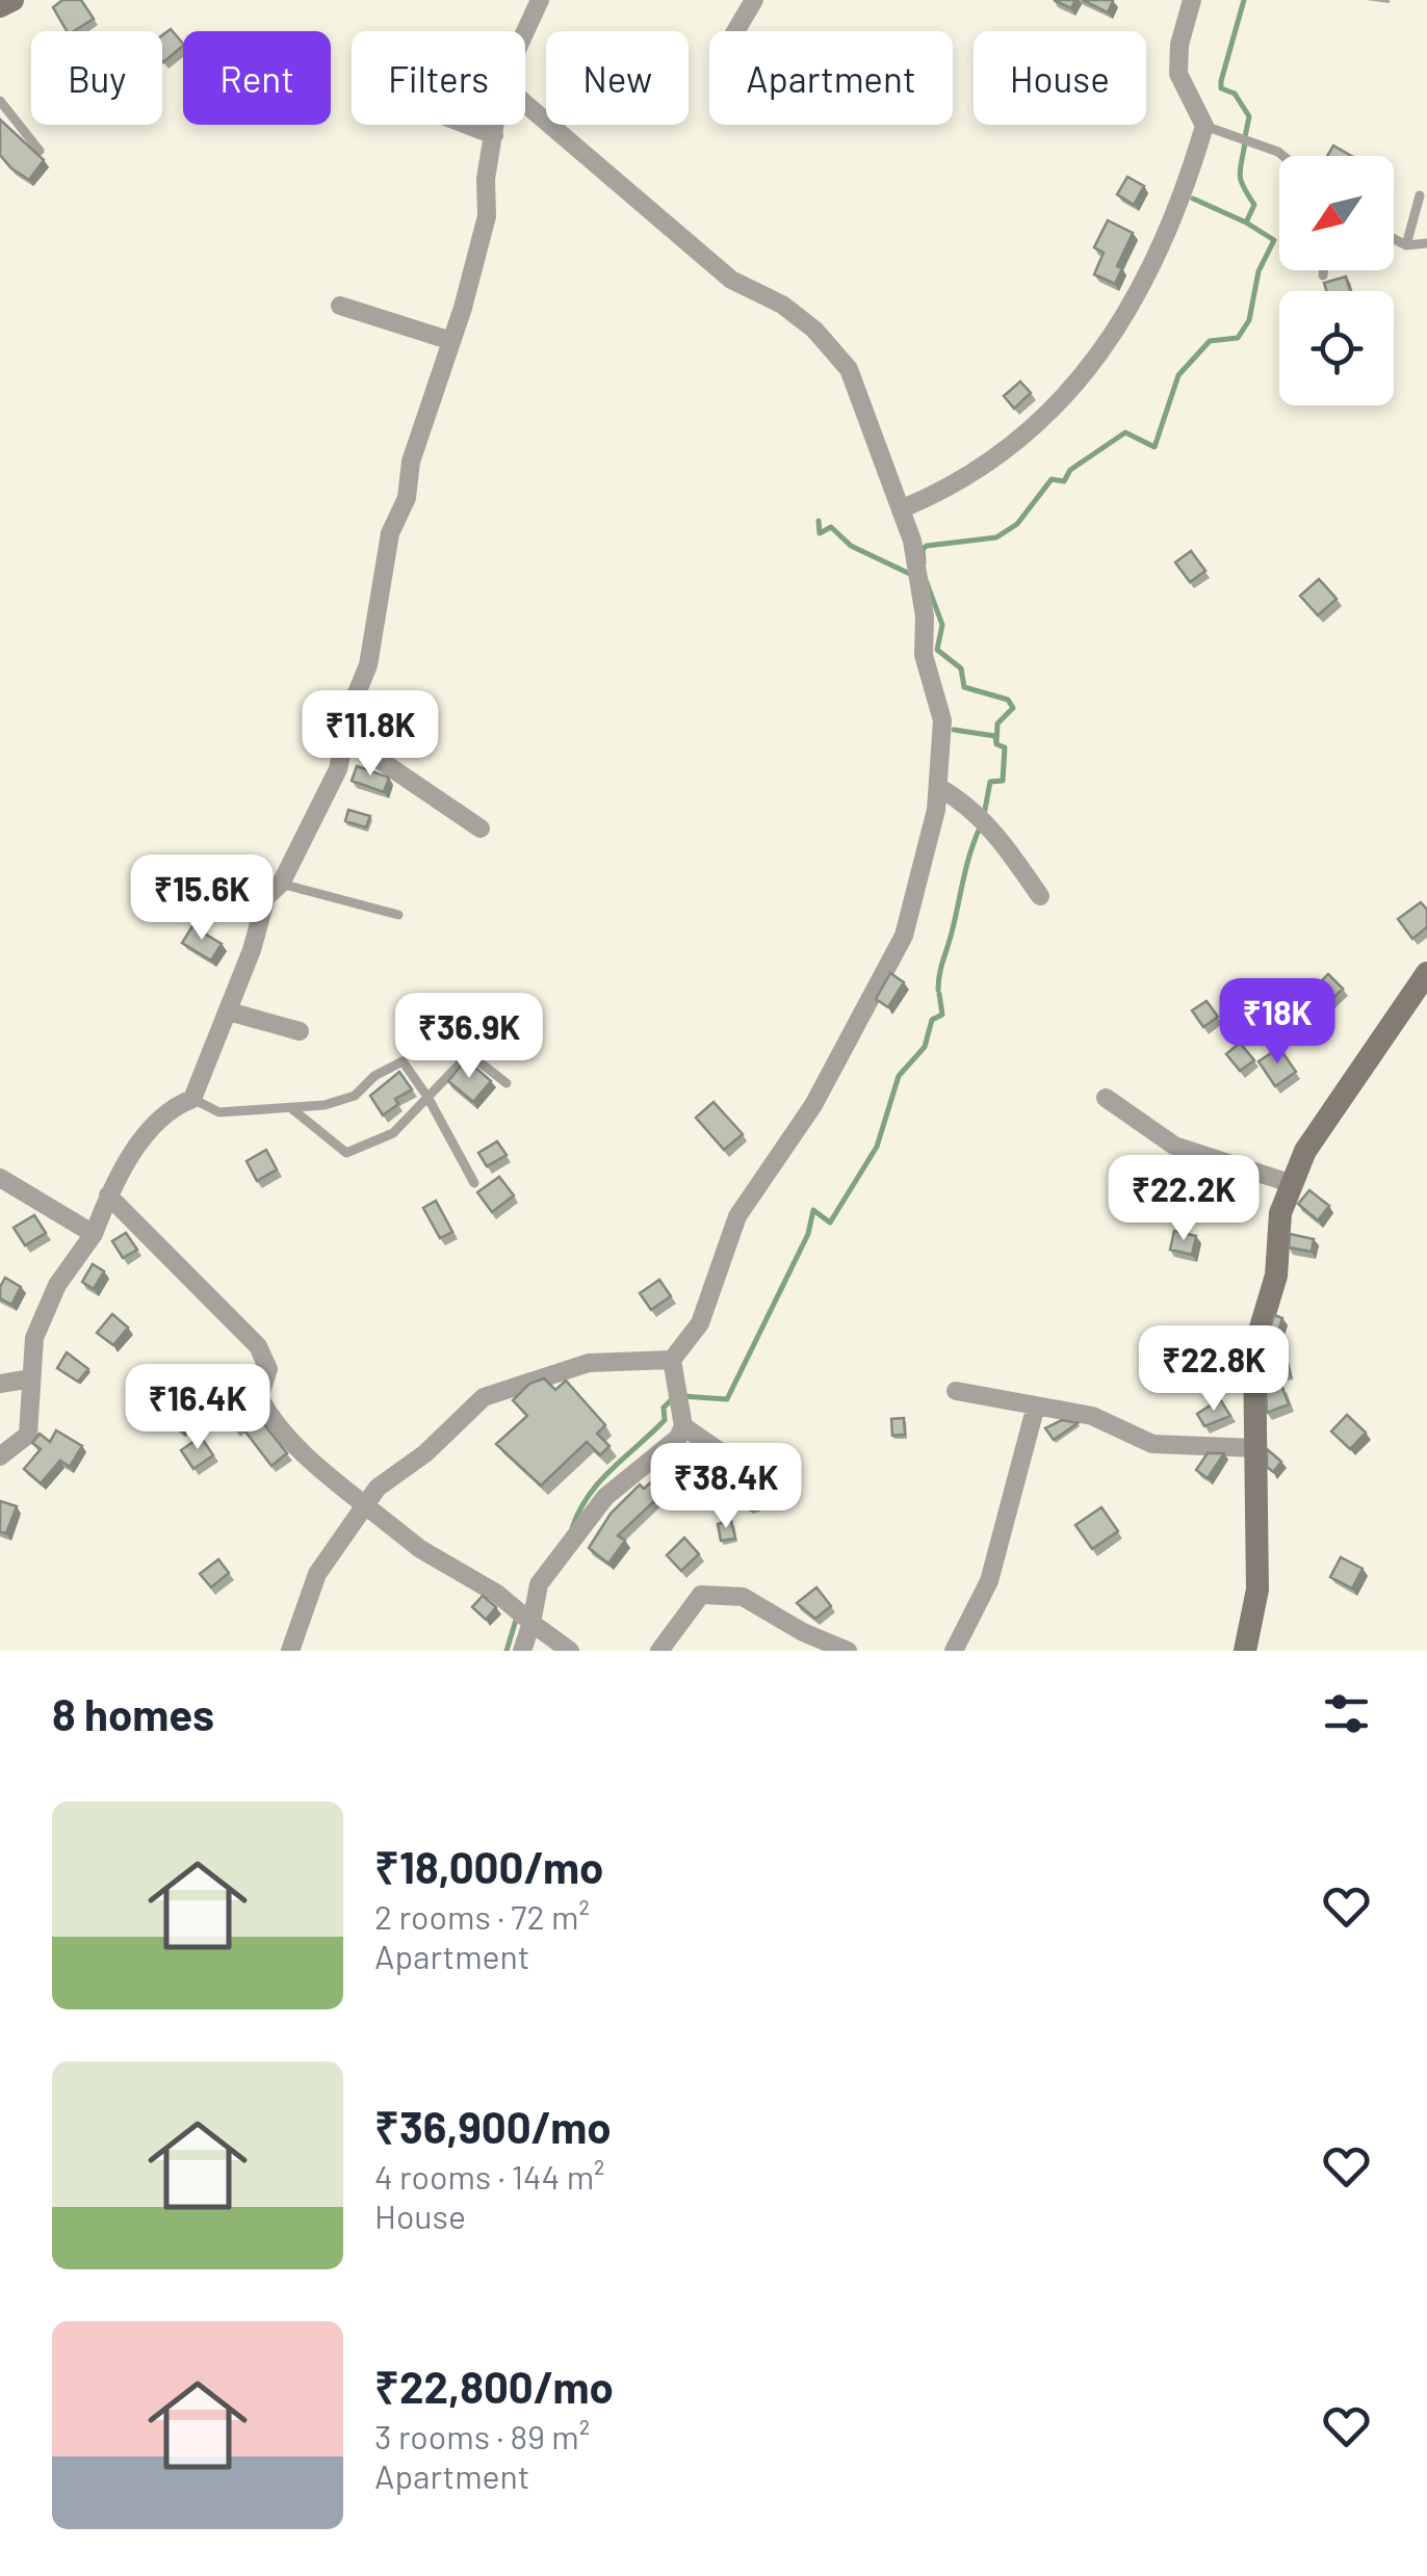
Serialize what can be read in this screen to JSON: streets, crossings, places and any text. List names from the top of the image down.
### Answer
{
  "north": "bottom left",
  "page": {
    "chip": [
      "Buy",
      "Rent",
      "Filters",
      "New",
      "Apartment",
      "House"
    ],
    "price": [
      "₹11.8K",
      "₹15.6K",
      "₹18K",
      "₹36.9K",
      "₹22.2K",
      "₹22.8K",
      "₹16.4K",
      "₹38.4K"
    ],
    "heading": "8 homes",
    "list": [
      {
        "name": "₹18,000/mo",
        "note": "2 rooms · 72 m² · Apartment"
      },
      {
        "name": "₹36,900/mo",
        "note": "4 rooms · 144 m² · House"
      },
      {
        "name": "₹22,800/mo",
        "note": "3 rooms · 89 m² · Apartment"
      }
    ]
  }
}
